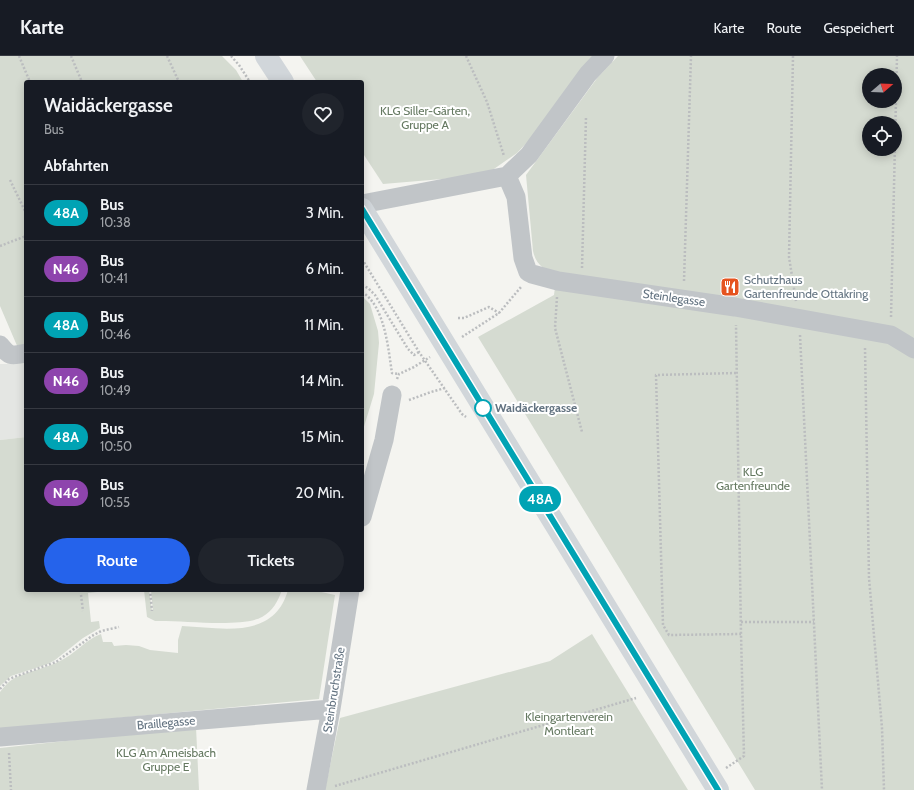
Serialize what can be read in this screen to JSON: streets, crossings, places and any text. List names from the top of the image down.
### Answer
{
  "streets": {
    "street": ["Steinlegasse", "Steinbruchstraße", "Braillegasse"]
  },
  "crossings": [
    ["Steinbruchstraße", "Braillegasse"]
  ],
  "parks": [
    "KLG Siller-Gärten, Gruppe A",
    "KLG Gartenfreunde",
    "Kleingartenverein Montleart",
    "KLG Am Ameisbach Gruppe E"
  ],
  "places": {
    "restaurant": ["Schutzhaus Gartenfreunde Ottakring"],
    "other": ["Waidäckergasse"]
  },
  "lines": ["bus line 48A"],
  "north": "right",
  "page": {
    "header": "Karte",
    "nav": ["Karte", "Route", "Gespeichert"],
    "on_map": "48A",
    "heading": [
      ["Waidäckergasse", "Bus"],
      "Abfahrten"
    ],
    "list": [
      {
        "mark": "48A",
        "name": "Bus",
        "note": "10:38",
        "value": "3 Min."
      },
      {
        "mark": "N46",
        "name": "Bus",
        "note": "10:41",
        "value": "6 Min."
      },
      {
        "mark": "48A",
        "name": "Bus",
        "note": "10:46",
        "value": "11 Min."
      },
      {
        "mark": "N46",
        "name": "Bus",
        "note": "10:49",
        "value": "14 Min."
      },
      {
        "mark": "48A",
        "name": "Bus",
        "note": "10:50",
        "value": "15 Min."
      },
      {
        "mark": "N46",
        "name": "Bus",
        "note": "10:55",
        "value": "20 Min."
      }
    ],
    "buttons": ["Route", "Tickets"]
  }
}
